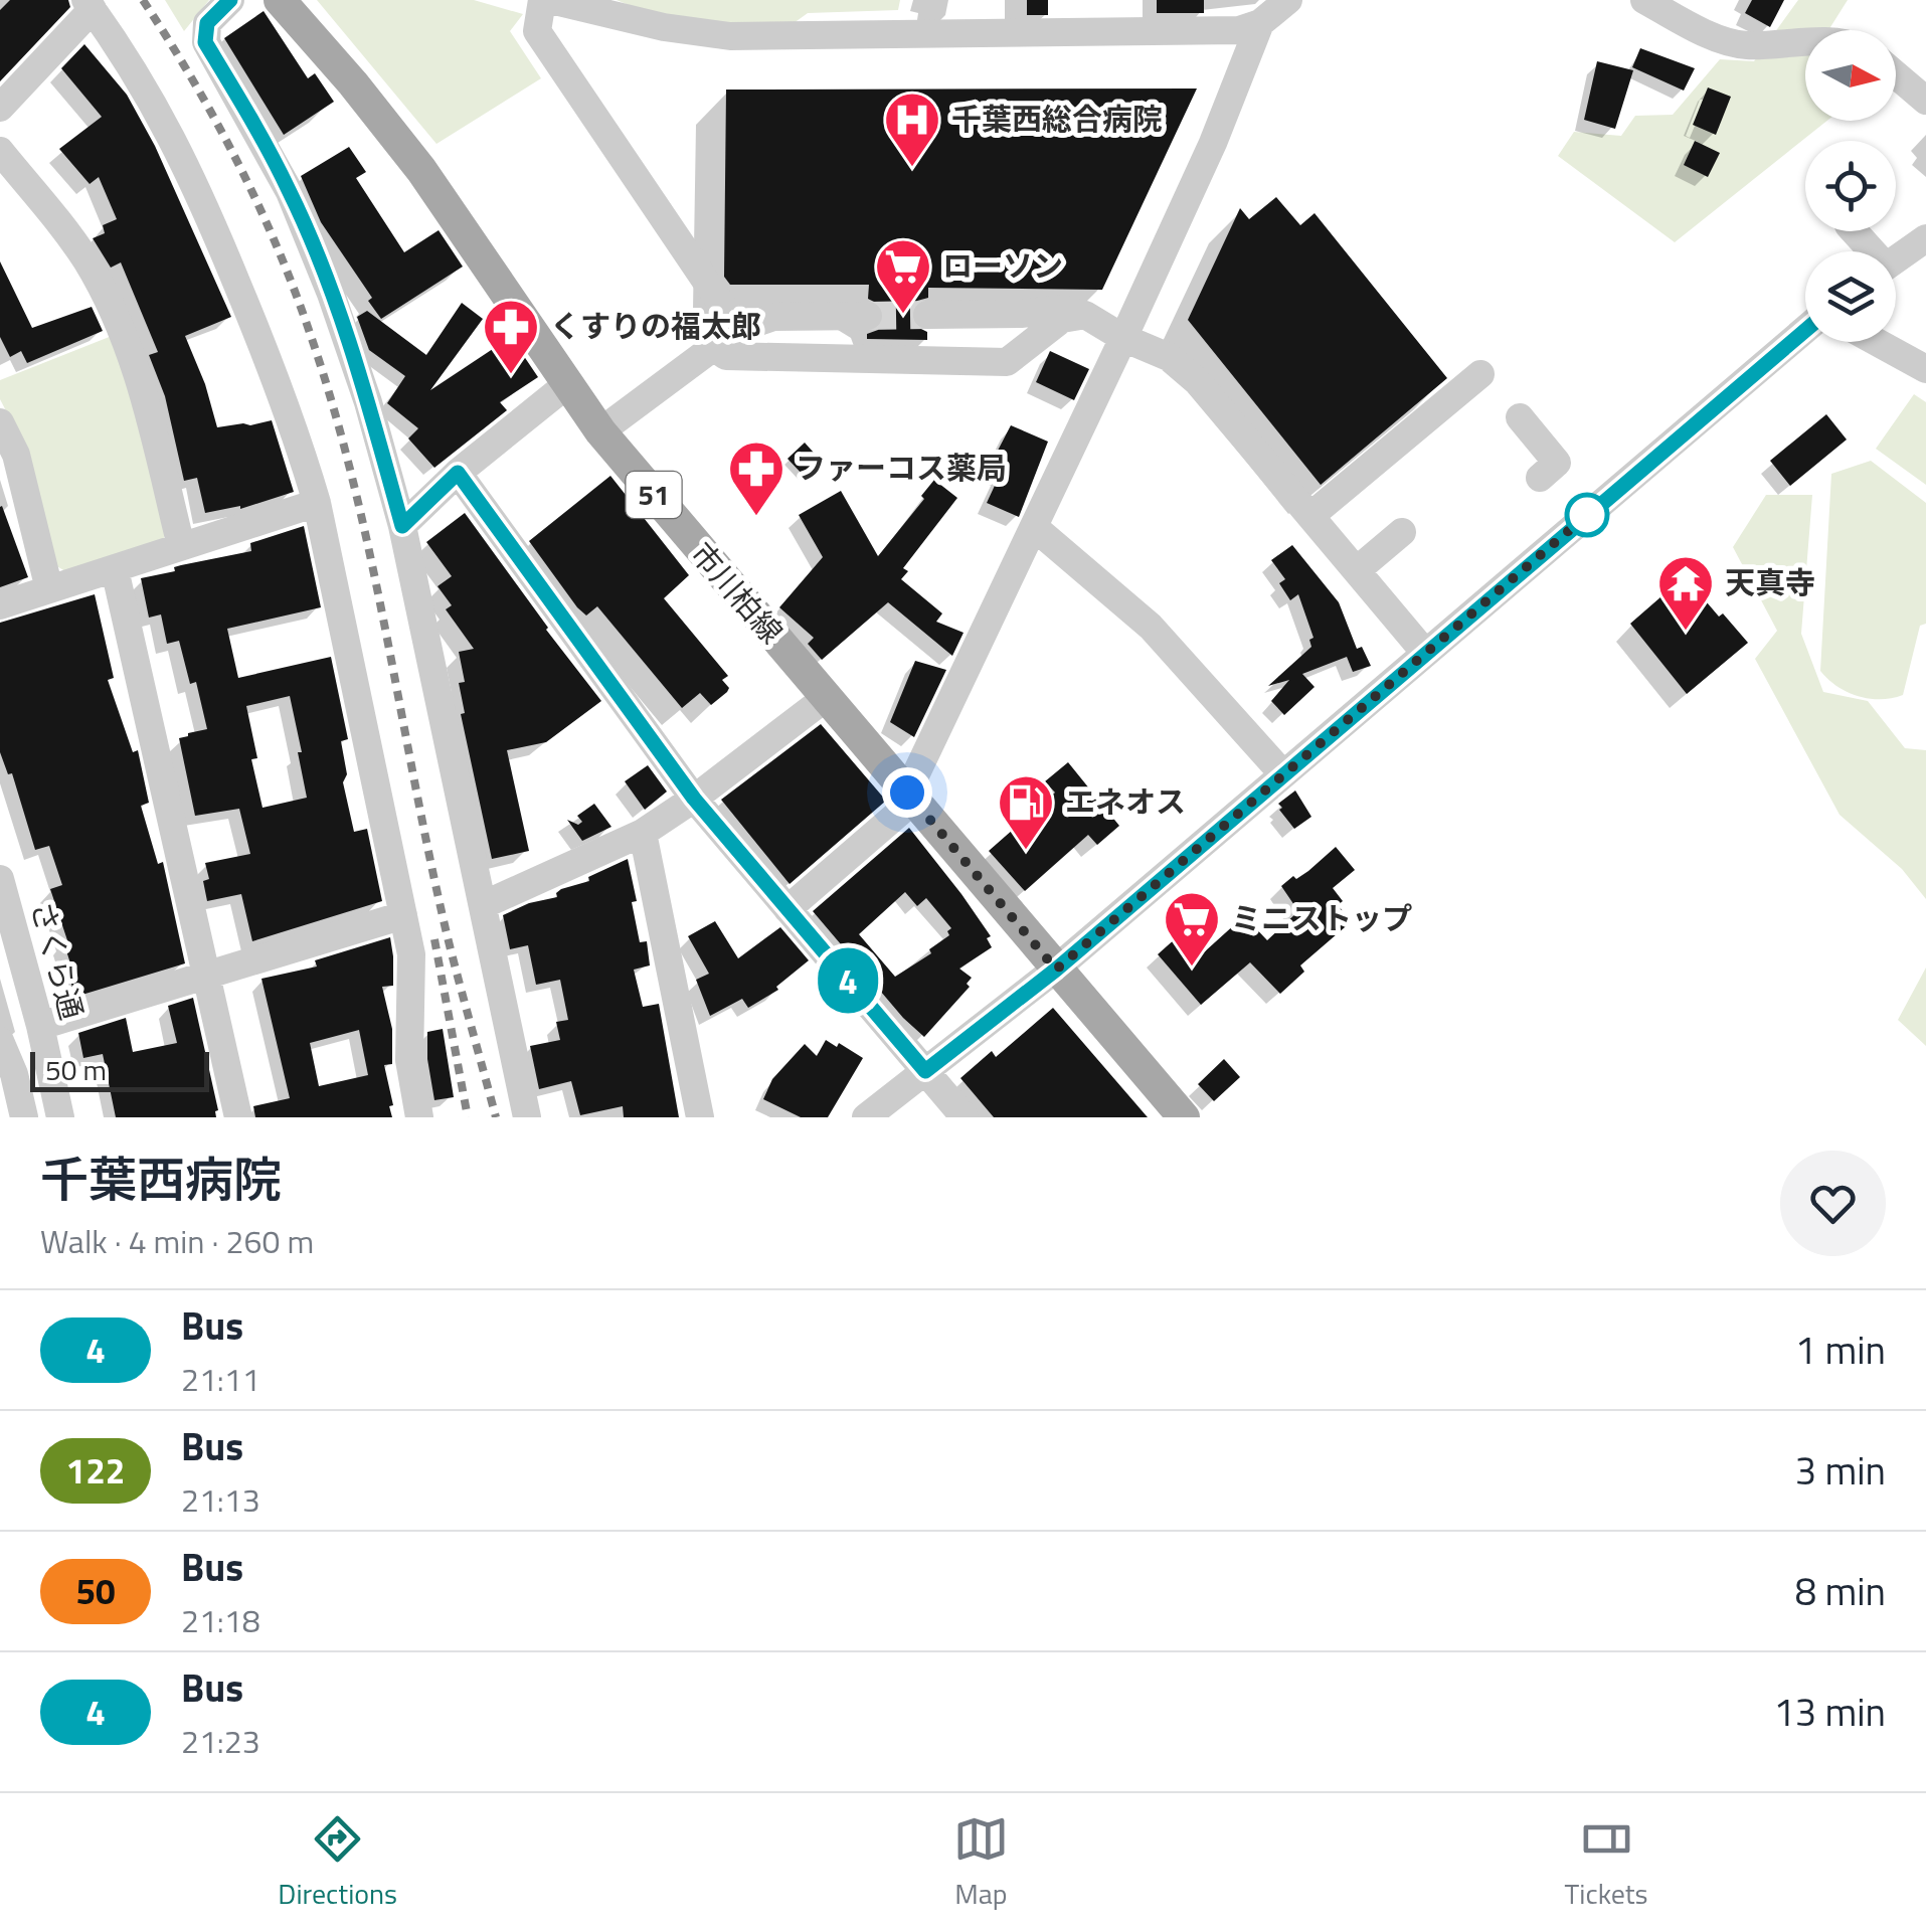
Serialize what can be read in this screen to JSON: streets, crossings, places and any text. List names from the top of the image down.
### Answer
{
  "streets": {
    "main road": ["51", "市川柏線"],
    "street": ["さくら通"]
  },
  "places": {
    "hospital": ["千葉西総合病院"],
    "supermarket": ["ローソン", "ミニストップ"],
    "pharmacy": ["くすりの福太郎", "ファーコス薬局"],
    "temple": ["天真寺"],
    "fuel station": ["エネオス"]
  },
  "lines": ["bus line 4"],
  "scale_bar": "50 m",
  "north": "right",
  "page": {
    "on_map": "4",
    "scale": "50 m",
    "heading": ["千葉西病院", "Walk · 4 min · 260 m"],
    "list": [
      {
        "mark": "4",
        "name": "Bus",
        "note": "21:11",
        "value": "1 min"
      },
      {
        "mark": "122",
        "name": "Bus",
        "note": "21:13",
        "value": "3 min"
      },
      {
        "mark": "50",
        "name": "Bus",
        "note": "21:18",
        "value": "8 min"
      },
      {
        "mark": "4",
        "name": "Bus",
        "note": "21:23",
        "value": "13 min"
      }
    ],
    "tabs": ["Directions", "Map", "Tickets"]
  }
}
